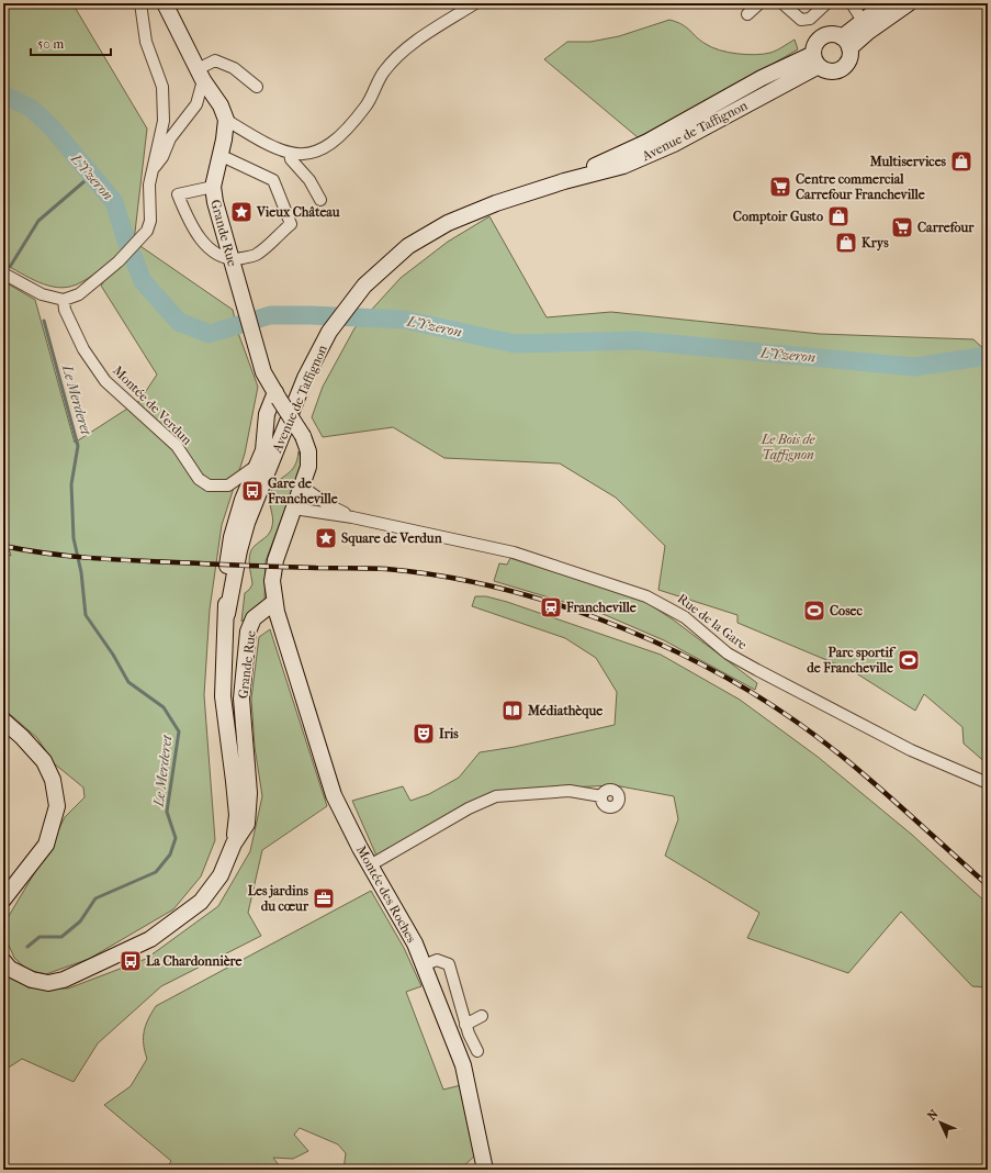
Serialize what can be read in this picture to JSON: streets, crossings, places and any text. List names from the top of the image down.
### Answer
{
  "streets": {
    "street": [
      "Avenue de Taffignon",
      "Grande Rue",
      "Montée de Verdun",
      "Rue de la Gare",
      "Montée des Roches"
    ]
  },
  "crossings": [
    ["Avenue de Taffignon", "Grande Rue"],
    ["Grande Rue", "Rue de la Gare"],
    ["Grande Rue", "Montée des Roches"]
  ],
  "water": ["L'Yzeron", "Le Merderet"],
  "parks": ["Le Bois de Taffignon"],
  "places": {
    "shop": ["Multiservices", "Comptoir Gusto", "Krys"],
    "supermarket": ["Centre commercial Carrefour Francheville", "Carrefour"],
    "place": ["Vieux Château", "Square de Verdun"],
    "bus stop": ["Gare de Francheville", "La Chardonnière"],
    "station": ["Francheville"],
    "sports": ["Cosec", "Parc sportif de Francheville"],
    "library": ["Médiathèque"],
    "theatre": ["Iris"],
    "office": ["Les jardins du cœur"]
  },
  "scale_bar": "50 m",
  "north": "top left"
}
